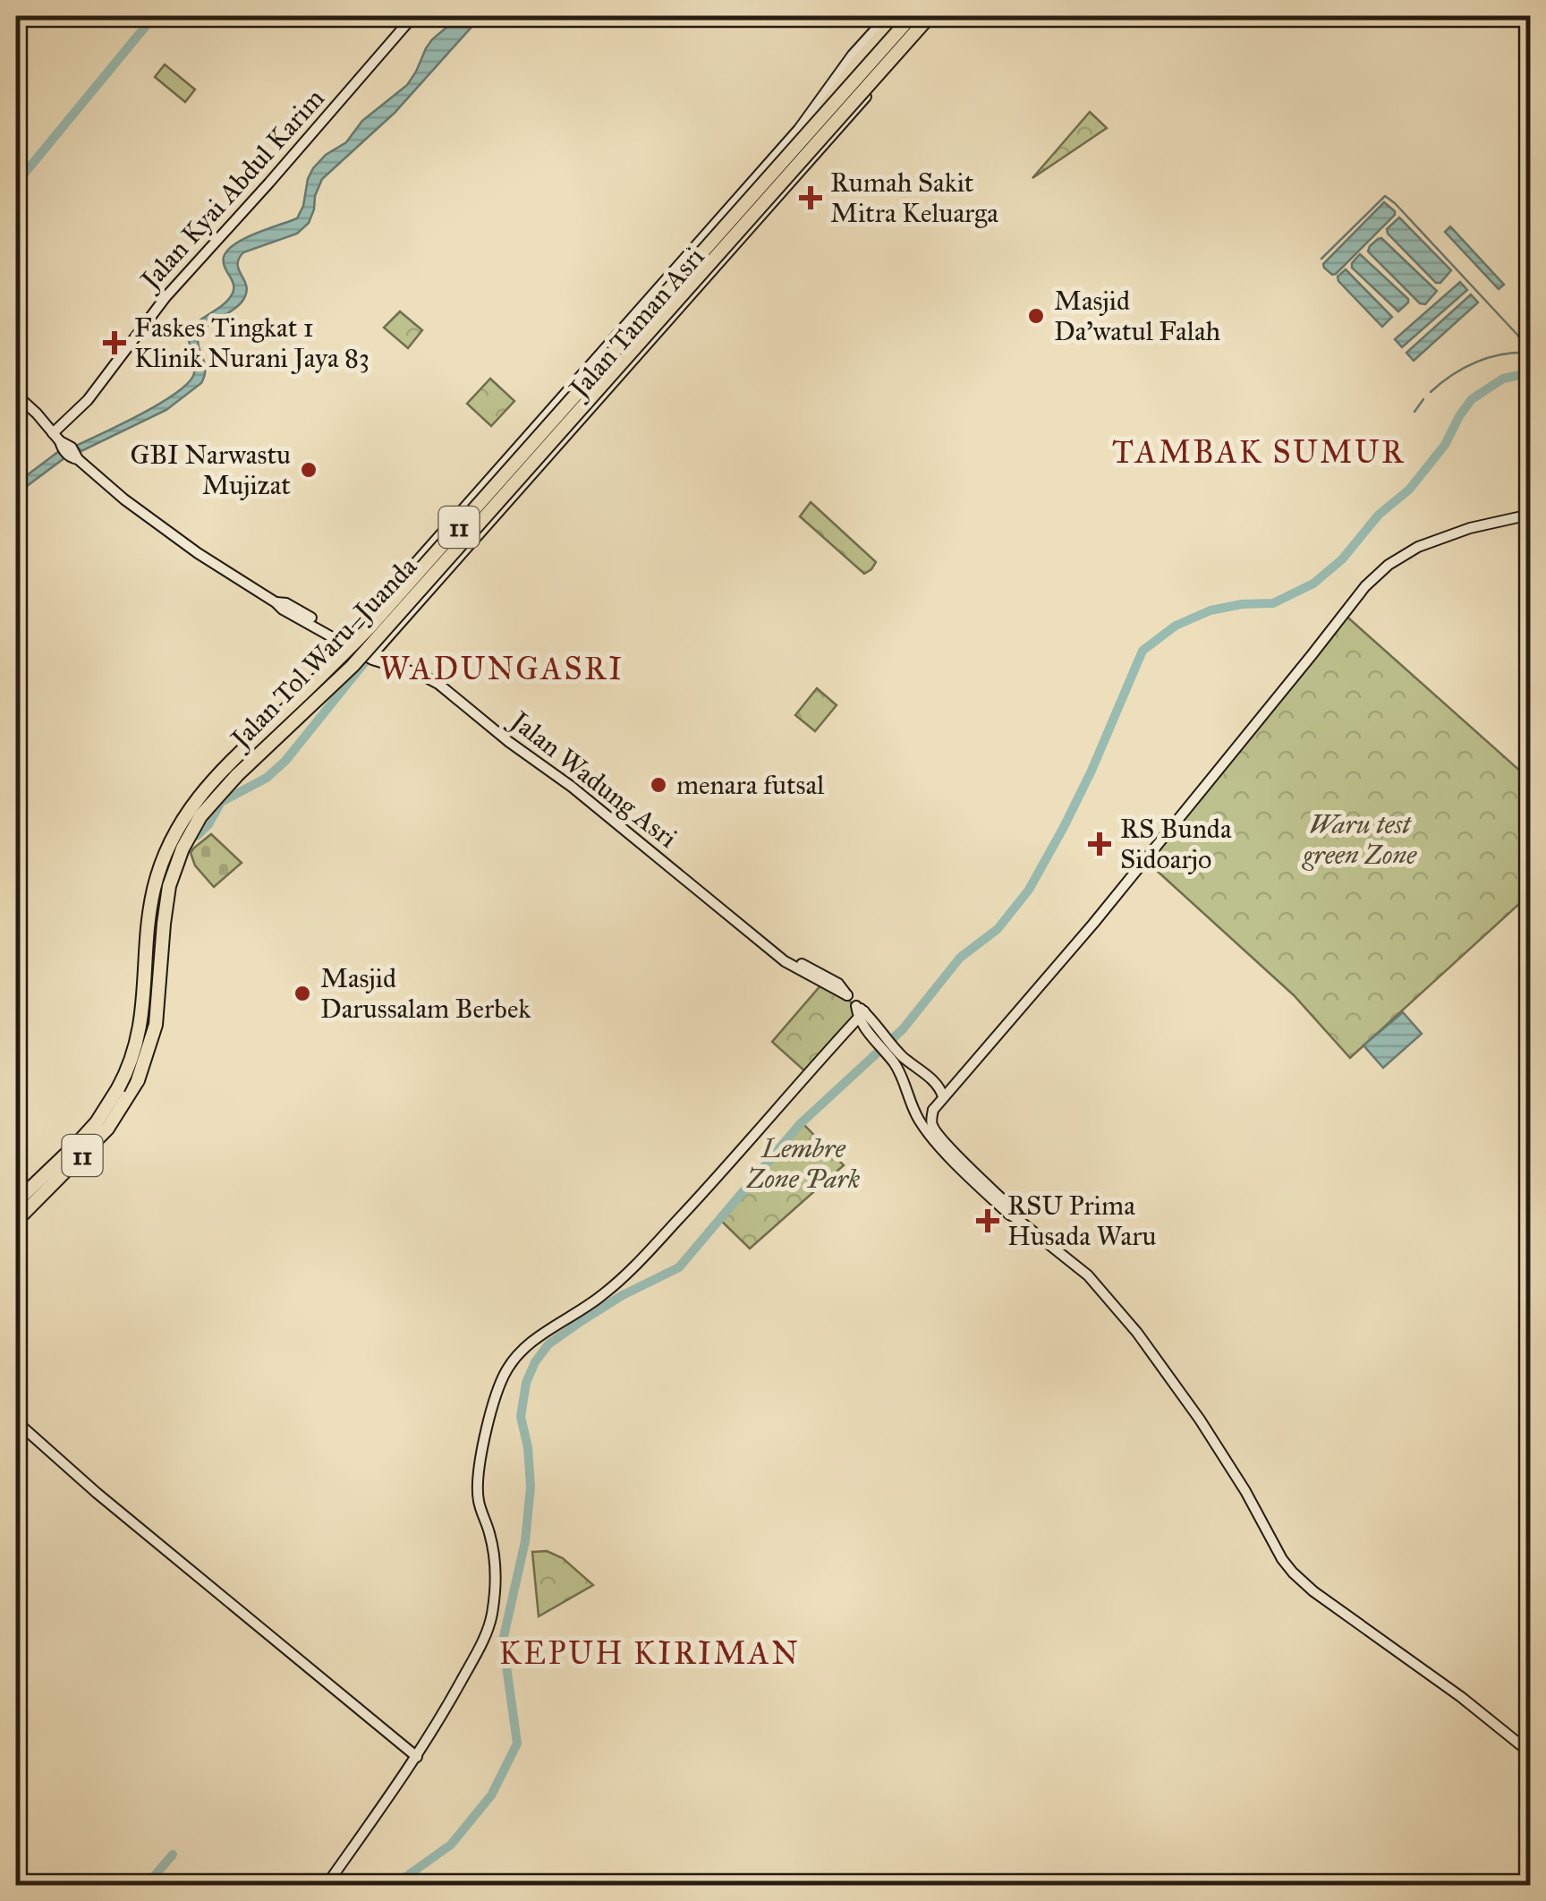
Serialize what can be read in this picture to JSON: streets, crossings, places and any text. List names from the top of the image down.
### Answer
{
  "streets": {
    "highway": ["11", "Jalan Tol Waru–Juanda"],
    "main road": ["Jalan Kyai Abdul Karim", "Jalan Taman Asri", "Jalan Wadung Asri"]
  },
  "crossings": [
    ["Jalan Taman Asri", "Jalan Wadung Asri"]
  ],
  "districts": ["TAMBAK SUMUR", "WADUNGASRI", "KEPUH KIRIMAN"],
  "parks": ["Waru test green Zone", "Lembre Zone Park"],
  "places": {
    "health": [
      "Rumah Sakit Mitra Keluarga",
      "Faskes Tingkat 1 Klinik Nurani Jaya 83",
      "RS Bunda Sidoarjo",
      "RSU Prima Husada Waru"
    ],
    "other": [
      "Masjid Da'watul Falah",
      "GBI Narwastu Mujizat",
      "menara futsal",
      "Masjid Darussalam Berbek"
    ]
  }
}
